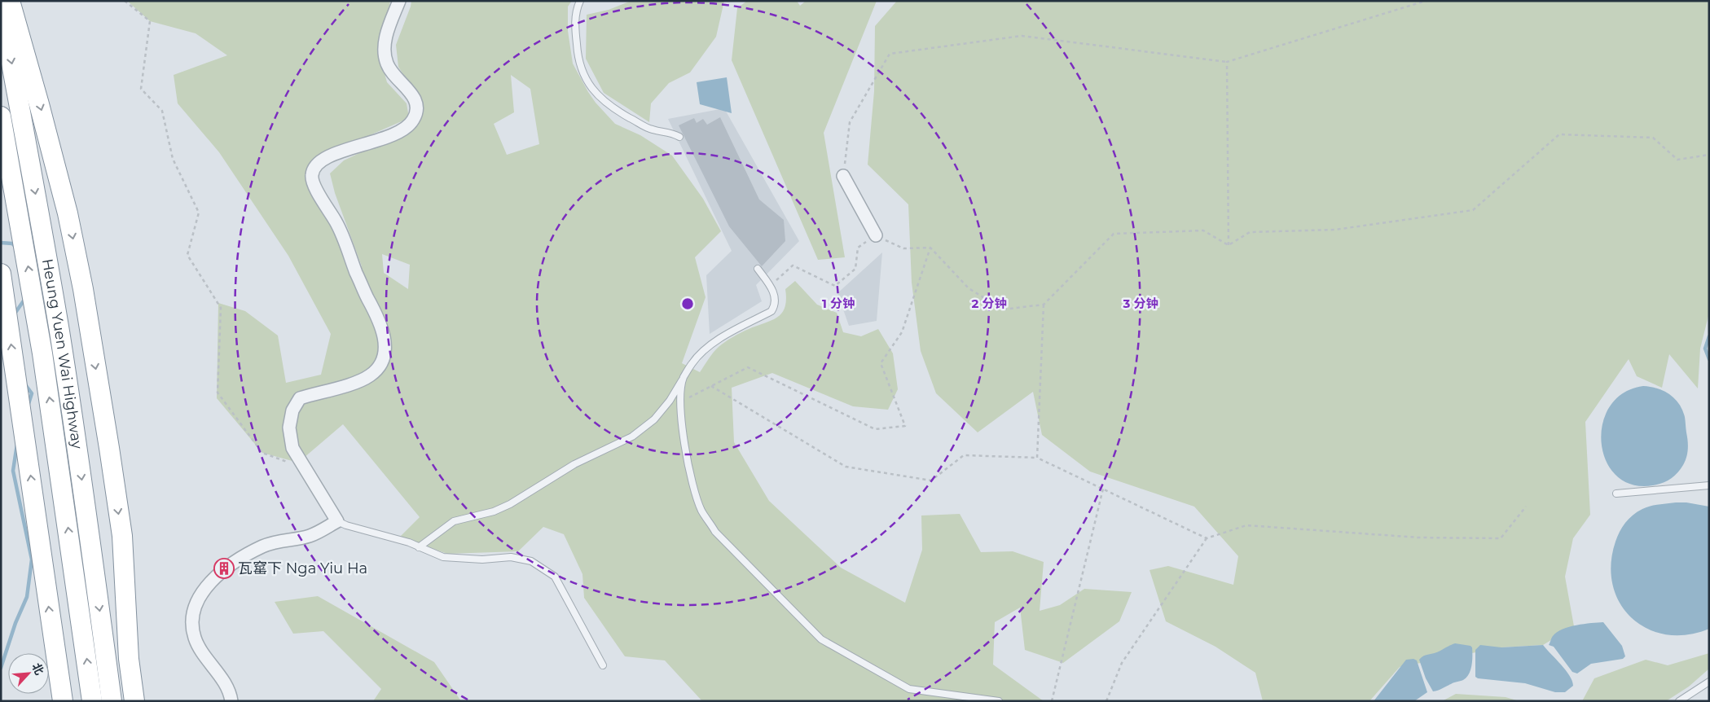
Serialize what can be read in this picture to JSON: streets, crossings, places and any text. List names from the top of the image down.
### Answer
{
  "streets": {
    "highway": ["Heung Yuen Wai Highway"]
  },
  "places": {
    "building": ["瓦窰下 Nga Yiu Ha"]
  },
  "north": "top right",
  "rings": ["1 分钟", "2 分钟", "3 分钟"]
}
